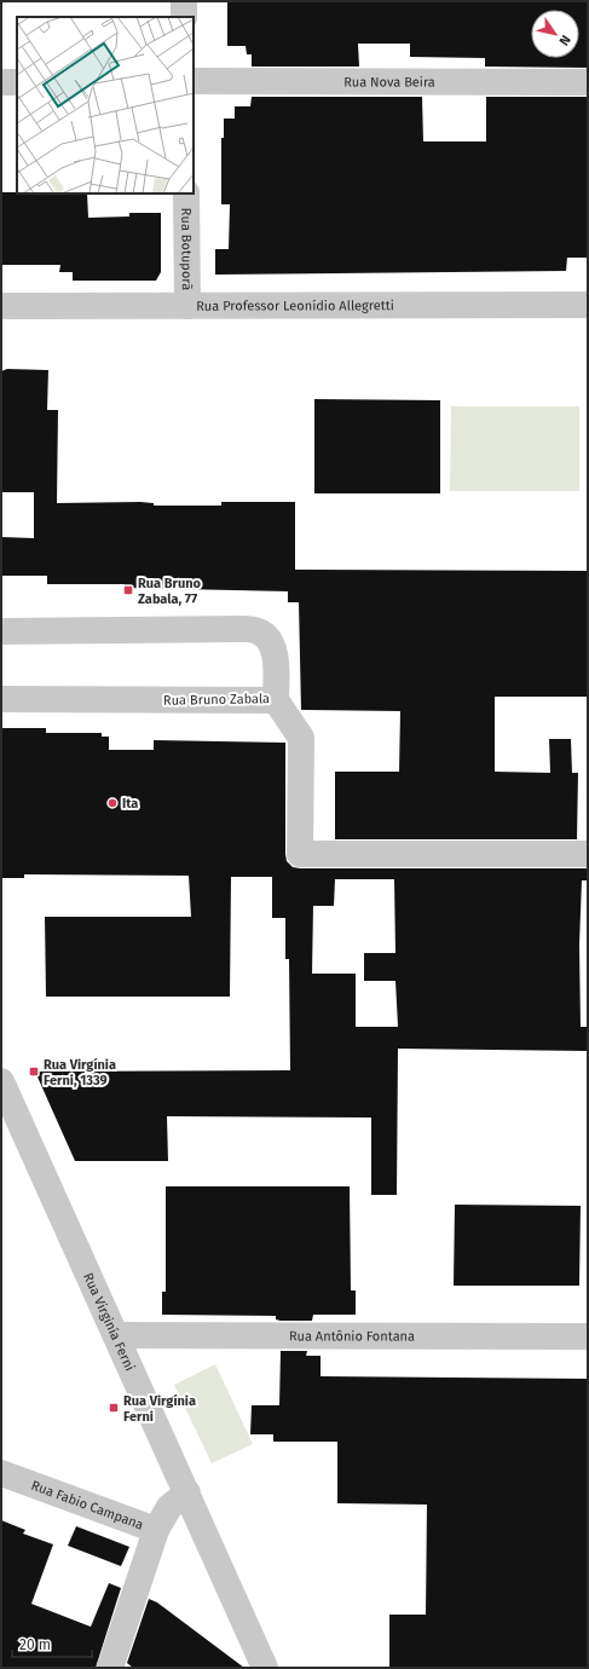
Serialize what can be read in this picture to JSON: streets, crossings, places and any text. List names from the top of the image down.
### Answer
{
  "streets": {
    "street": [
      "Rua Nova Beira",
      "Rua Botuporã",
      "Rua Professor Leonídio Allegretti",
      "Rua Bruno Zabala",
      "Rua Virginía Ferni",
      "Rua Antônio Fontana",
      "Rua Fabio Campana"
    ]
  },
  "crossings": [
    ["Rua Botuporã", "Rua Professor Leonídio Allegretti"],
    ["Rua Virginía Ferni", "Rua Antônio Fontana"],
    ["Rua Virginía Ferni", "Rua Fabio Campana"]
  ],
  "places": {
    "transit": ["Rua Bruno Zabala, 77", "Rua Virgínia Ferni, 1339", "Rua Virgínia Ferni"],
    "other": ["Ita"]
  },
  "scale_bar": "20 m",
  "north": "bottom right"
}
